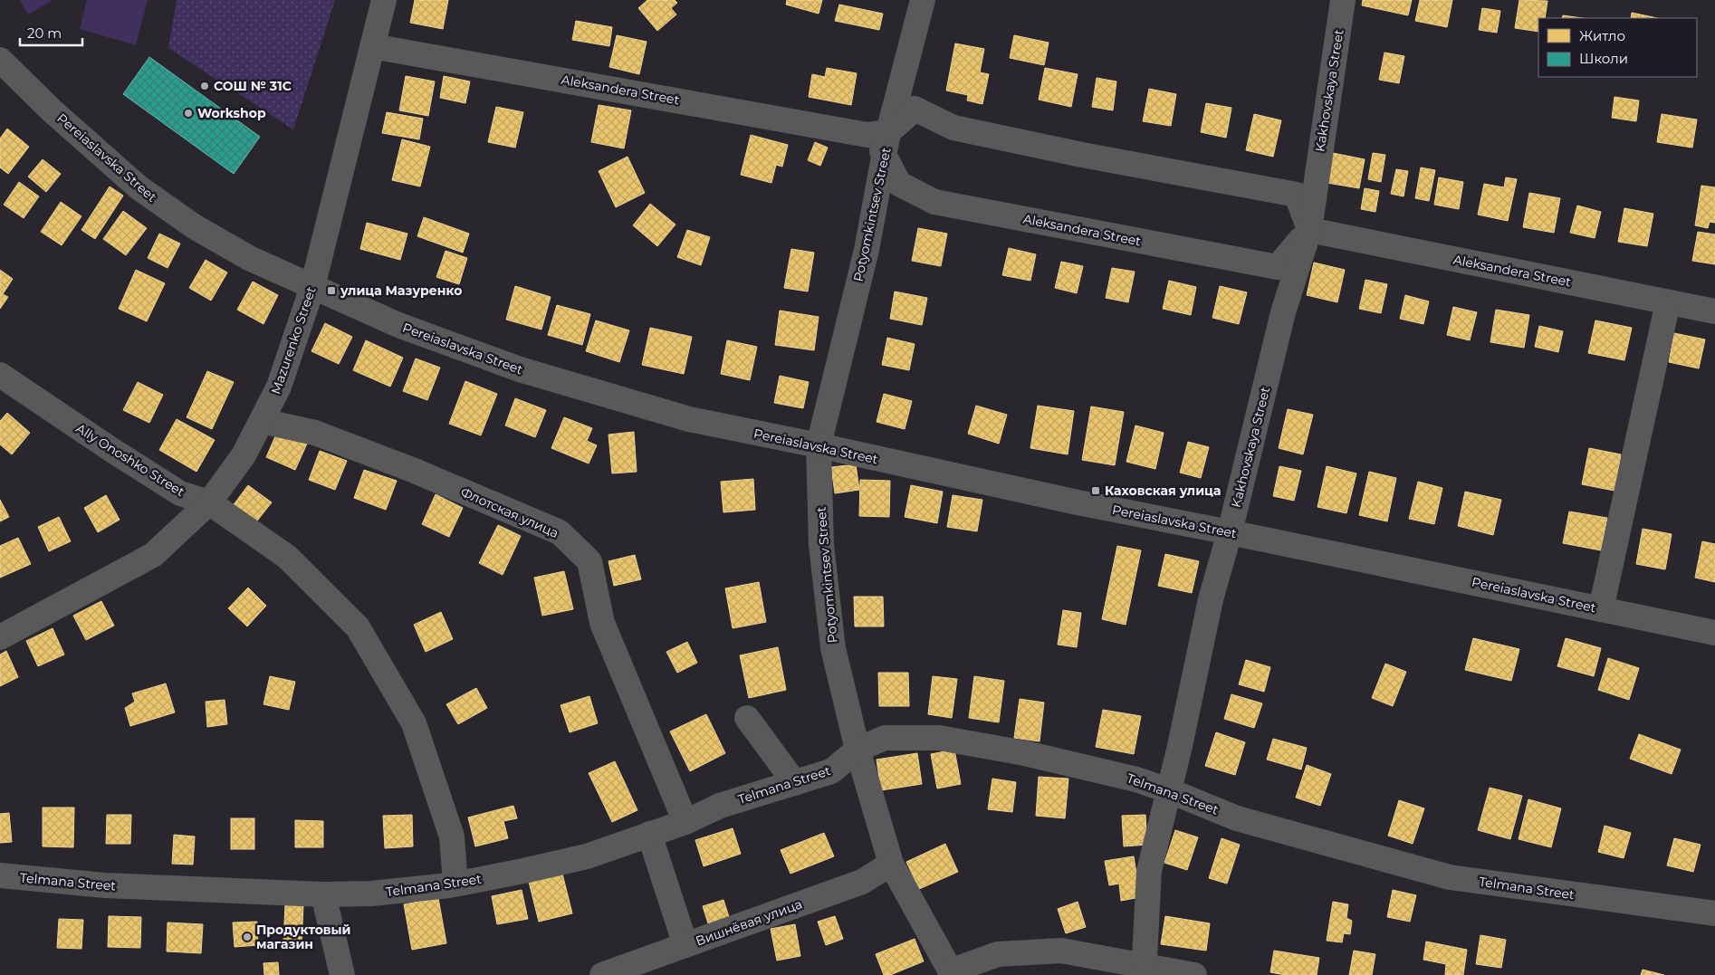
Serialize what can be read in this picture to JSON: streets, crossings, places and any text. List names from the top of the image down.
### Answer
{
  "streets": {
    "street": [
      "Aleksandera Street",
      "Kakhovskaya Street",
      "Pereiaslavska Street",
      "Potyomkintsev Street",
      "Mazurenko Street",
      "Ally Onoshko Street",
      "Флотская улица",
      "Telmana Street",
      "Вишнёвая улица"
    ]
  },
  "crossings": [
    ["Aleksandera Street", "Kakhovskaya Street"],
    ["Aleksandera Street", "Potyomkintsev Street"],
    ["Aleksandera Street", "Mazurenko Street"],
    ["Kakhovskaya Street", "Pereiaslavska Street"],
    ["Kakhovskaya Street", "Telmana Street"],
    ["Pereiaslavska Street", "Potyomkintsev Street"],
    ["Pereiaslavska Street", "Mazurenko Street"],
    ["Potyomkintsev Street", "Telmana Street"],
    ["Potyomkintsev Street", "Вишнёвая улица"],
    ["Mazurenko Street", "Ally Onoshko Street"],
    ["Mazurenko Street", "Флотская улица"],
    ["Ally Onoshko Street", "Telmana Street"],
    ["Флотская улица", "Telmana Street"]
  ],
  "places": {
    "other": ["СОШ № 31С", "Workshop", "Продуктовый магазин"],
    "transit": ["улица Мазуренко", "Каховская улица"]
  },
  "legend": ["Житло", "Школи"],
  "scale_bar": "20 m"
}
